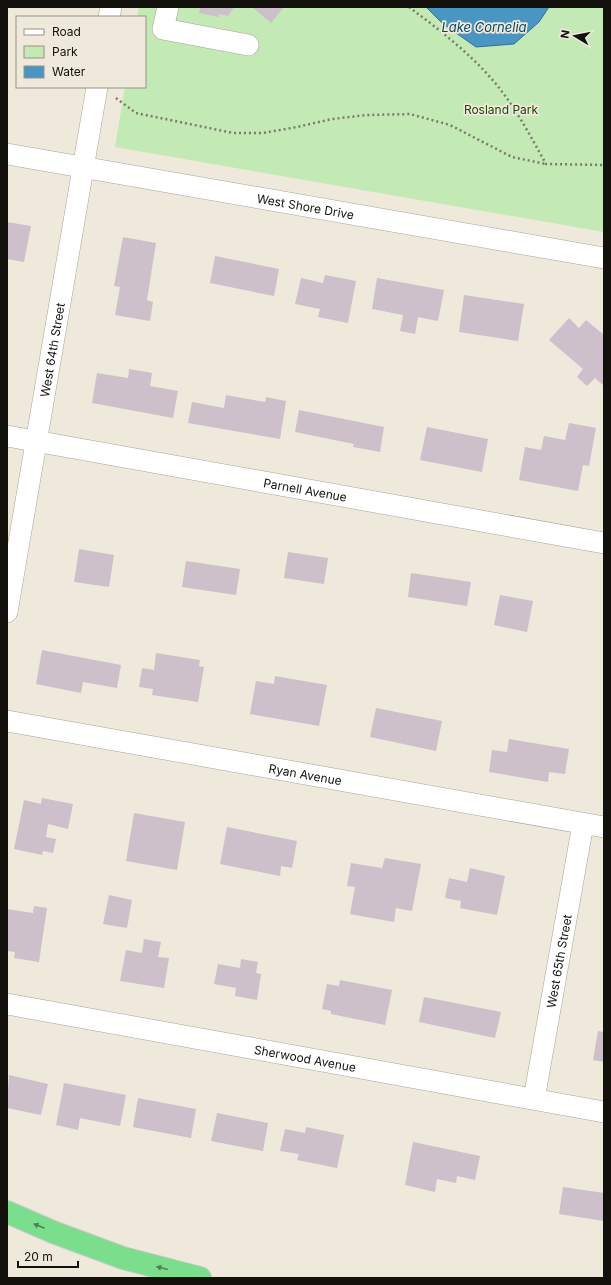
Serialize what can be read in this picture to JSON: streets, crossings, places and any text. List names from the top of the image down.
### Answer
{
  "streets": {
    "street": [
      "West Shore Drive",
      "West 64th Street",
      "Parnell Avenue",
      "Ryan Avenue",
      "West 65th Street",
      "Sherwood Avenue"
    ]
  },
  "crossings": [
    ["West Shore Drive", "West 64th Street"],
    ["West 64th Street", "Parnell Avenue"],
    ["Ryan Avenue", "West 65th Street"],
    ["West 65th Street", "Sherwood Avenue"]
  ],
  "water": ["Lake Cornelia"],
  "parks": ["Rosland Park"],
  "legend": ["Road", "Park", "Water"],
  "scale_bar": "20 m",
  "north": "left"
}
